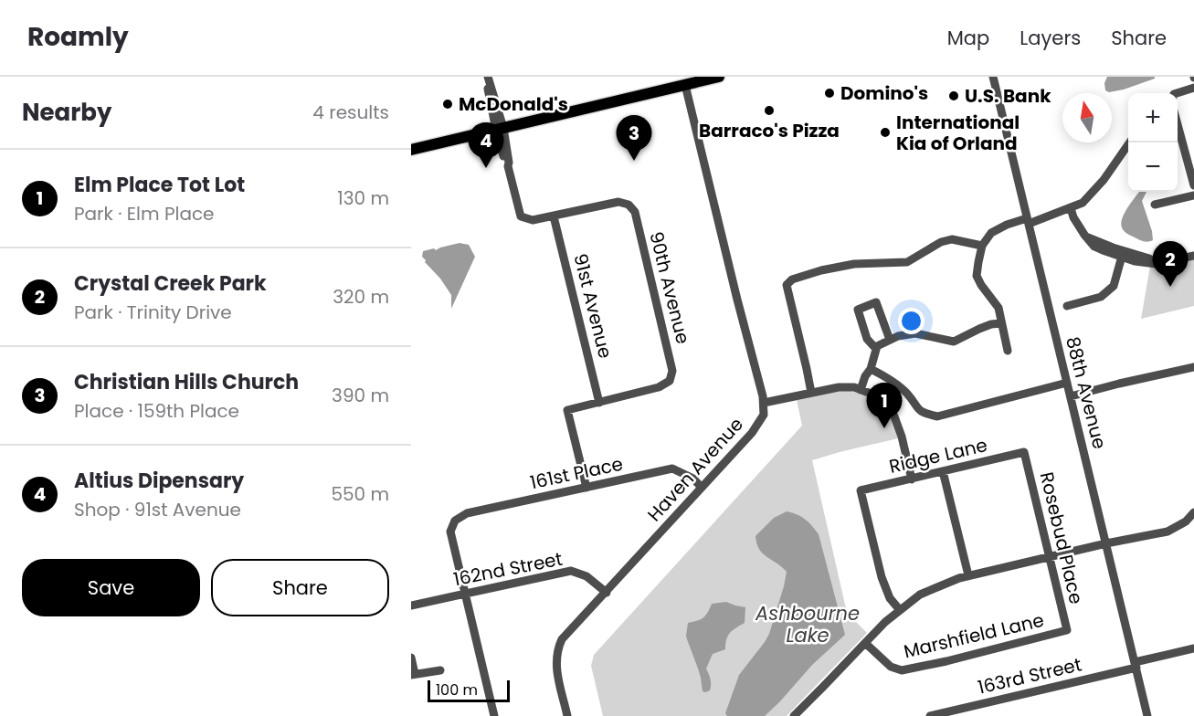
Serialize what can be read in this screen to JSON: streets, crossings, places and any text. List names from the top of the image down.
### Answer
{
  "streets": {
    "street": [
      "90th Avenue",
      "91st Avenue",
      "88th Avenue",
      "Ridge Lane",
      "Haven Avenue",
      "161st Place",
      "Rosebud Place",
      "162nd Street",
      "Marshfield Lane",
      "163rd Street"
    ]
  },
  "crossings": [
    ["90th Avenue", "91st Avenue"],
    ["88th Avenue", "163rd Street"],
    ["Ridge Lane", "Rosebud Place"],
    ["Haven Avenue", "161st Place"],
    ["Haven Avenue", "162nd Street"],
    ["161st Place", "162nd Street"],
    ["Rosebud Place", "Marshfield Lane"]
  ],
  "water": ["Ashbourne Lake"],
  "places": [
    "Domino's",
    "U.S. Bank",
    "McDonald's",
    "Barraco's Pizza",
    "International Kia of Orland"
  ],
  "scale_bar": "100 m",
  "north": "top",
  "page": {
    "header": "Roamly",
    "nav": ["Map", "Layers", "Share"],
    "heading": ["Nearby", "4 results"],
    "map_buttons": ["+", "−"],
    "pins": [
      "3",
      "4",
      "2",
      "1"
    ],
    "list": [
      {
        "mark": "1",
        "name": "Elm Place Tot Lot",
        "note": "Park · Elm Place",
        "value": "130 m"
      },
      {
        "mark": "2",
        "name": "Crystal Creek Park",
        "note": "Park · Trinity Drive",
        "value": "320 m"
      },
      {
        "mark": "3",
        "name": "Christian Hills Church",
        "note": "Place · 159th Place",
        "value": "390 m"
      },
      {
        "mark": "4",
        "name": "Altius Dipensary",
        "note": "Shop · 91st Avenue",
        "value": "550 m"
      }
    ],
    "buttons": ["Save", "Share"],
    "scale": "100 m"
  }
}
